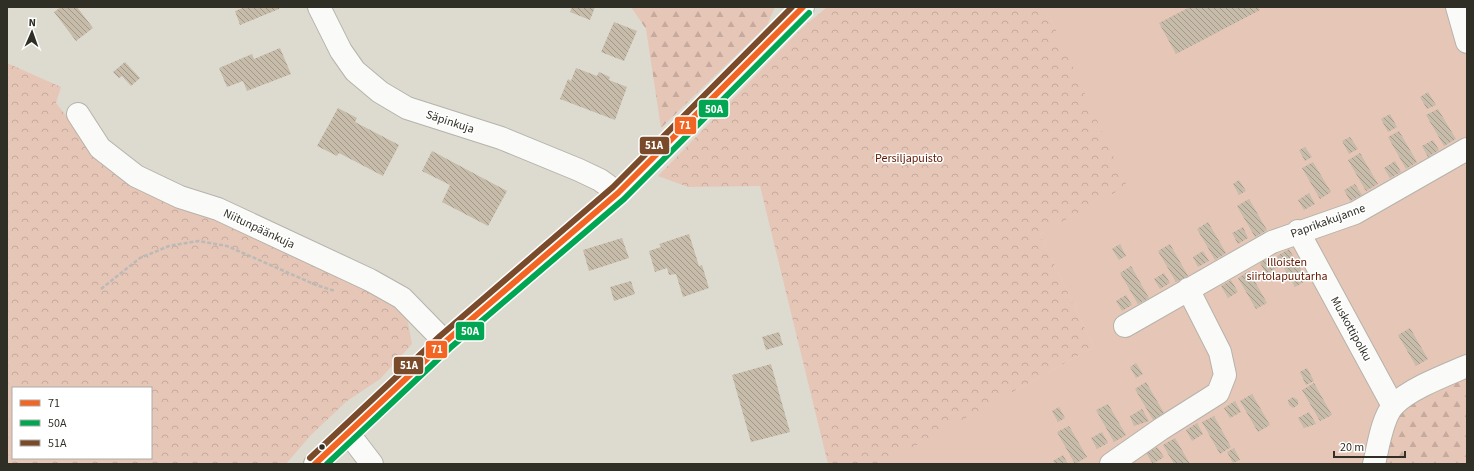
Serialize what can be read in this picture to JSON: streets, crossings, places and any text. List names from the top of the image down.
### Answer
{
  "streets": {
    "street": [
      "Säpinkuja",
      "Paprikakujanne",
      "Niitunpäänkuja",
      "Muskottipolku"
    ]
  },
  "crossings": [
    ["Paprikakujanne", "Muskottipolku"]
  ],
  "parks": ["Persiljapuisto", "Illoisten siirtolapuutarha"],
  "lines": ["transit line 71", "transit line 51A", "transit line 50A"],
  "legend": ["71", "50A", "51A"],
  "scale_bar": "20 m",
  "north": "top"
}
